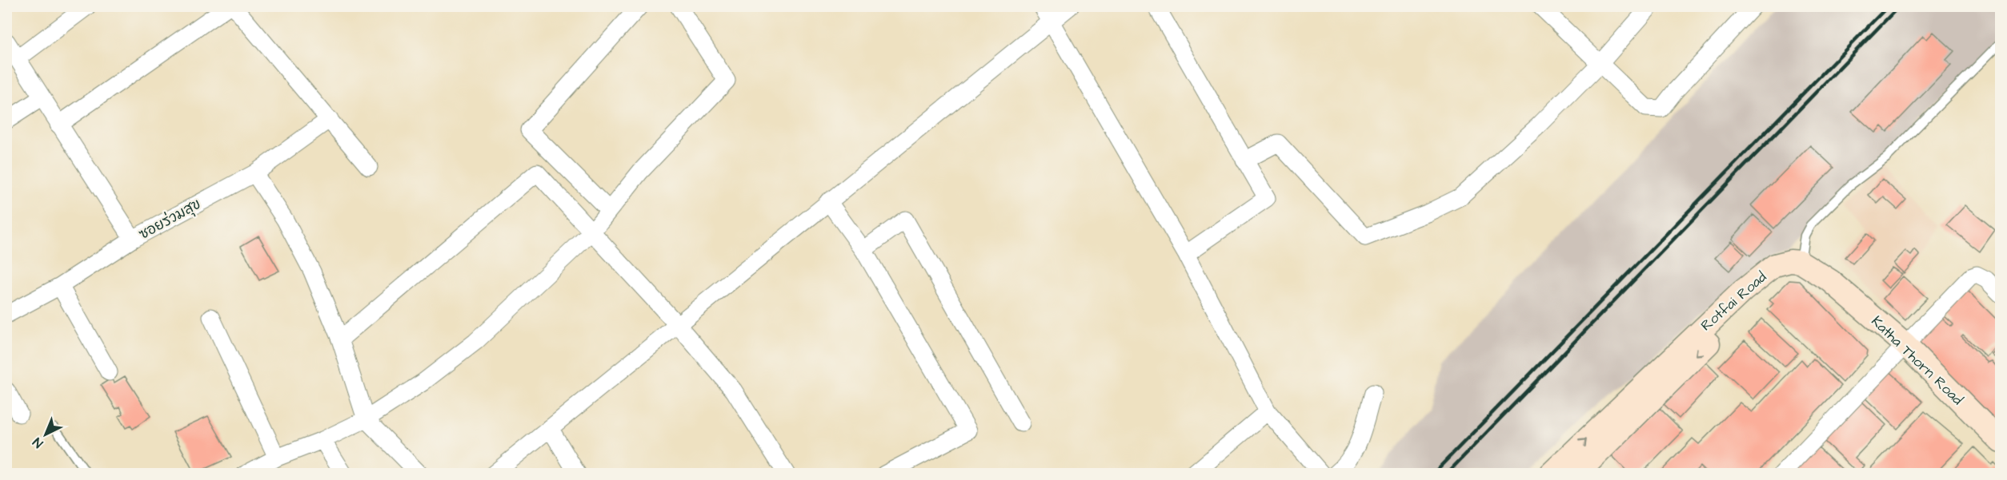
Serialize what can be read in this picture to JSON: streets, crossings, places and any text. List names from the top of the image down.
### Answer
{
  "streets": {
    "street": ["ซอยร่วมสุข", "Rotfai Road", "Katha Thorn Road"]
  },
  "crossings": [
    ["Rotfai Road", "Katha Thorn Road"]
  ],
  "north": "bottom left"
}
